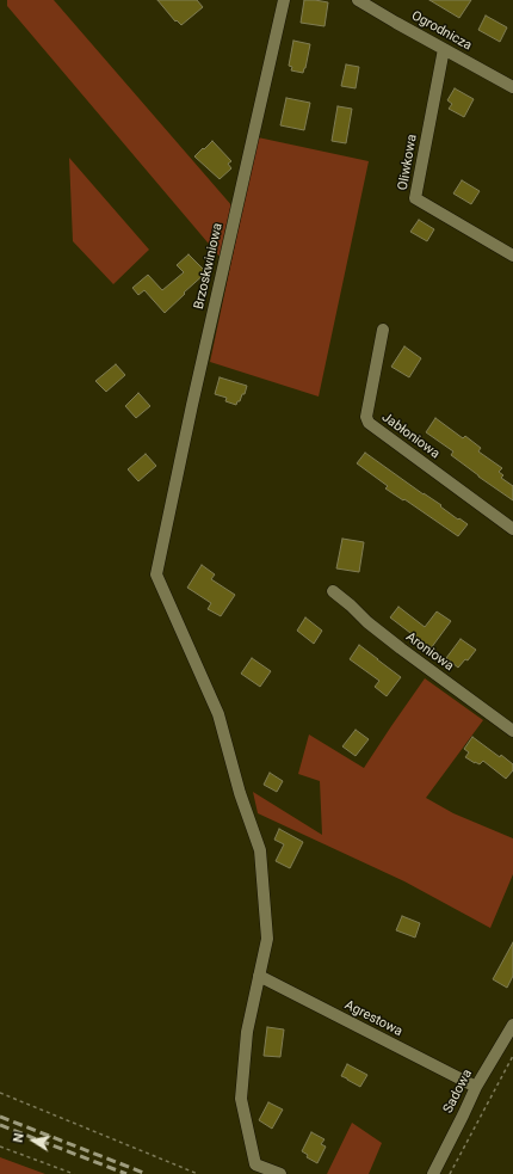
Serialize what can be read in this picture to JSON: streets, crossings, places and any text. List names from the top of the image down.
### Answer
{
  "streets": {
    "street": [
      "Ogrodnicza",
      "Oliwkowa",
      "Brzoskwiniowa",
      "Jabłoniowa",
      "Aroniowa",
      "Agrestowa",
      "Sadowa"
    ]
  },
  "crossings": [
    ["Ogrodnicza", "Oliwkowa"],
    ["Brzoskwiniowa", "Agrestowa"],
    ["Agrestowa", "Sadowa"]
  ],
  "north": "left"
}
